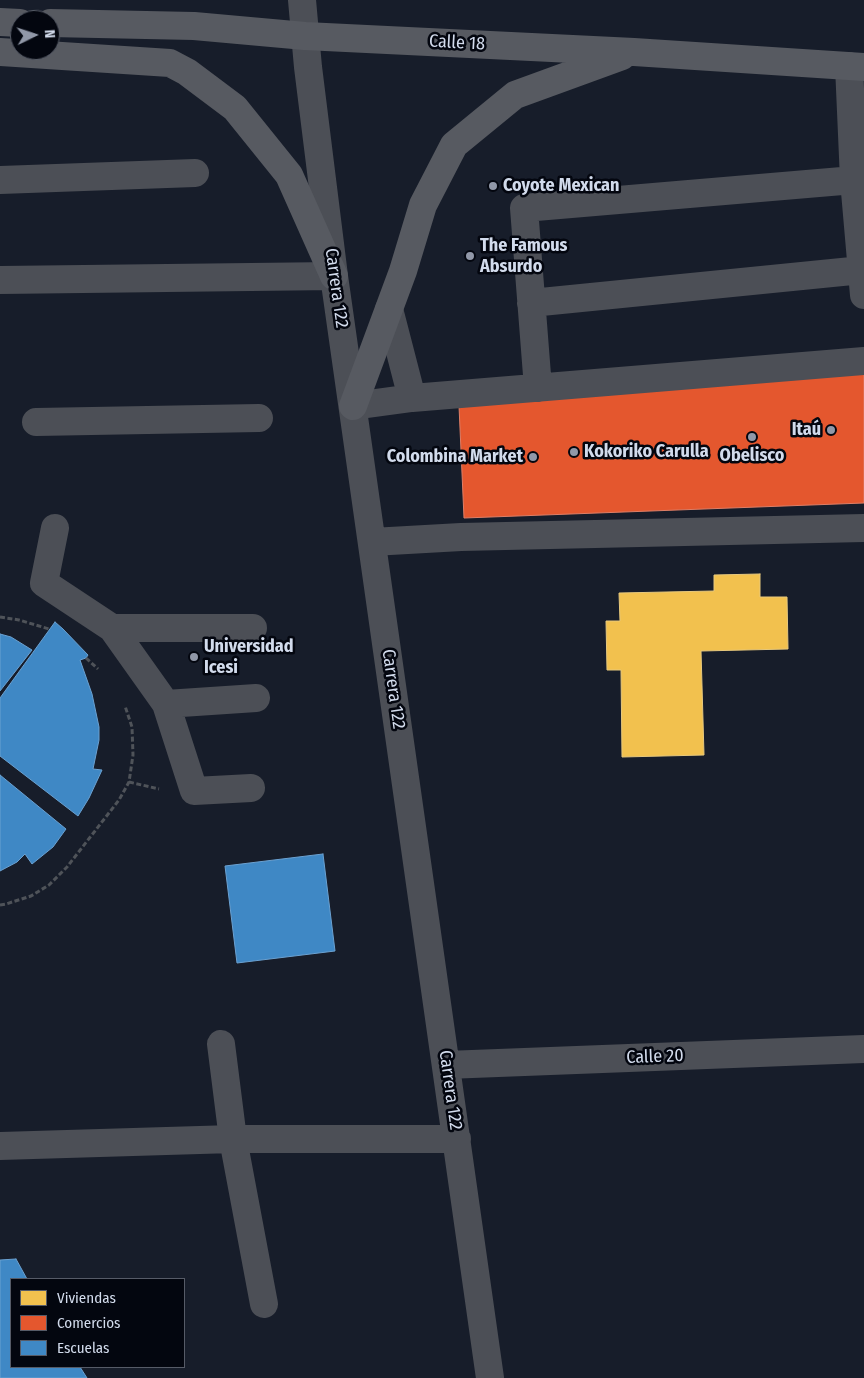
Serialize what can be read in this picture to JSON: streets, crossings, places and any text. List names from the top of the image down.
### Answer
{
  "streets": {
    "main road": ["Calle 18"],
    "street": ["Carrera 122", "Calle 20"]
  },
  "crossings": [
    ["Calle 18", "Carrera 122"],
    ["Carrera 122", "Calle 20"]
  ],
  "places": [
    "Coyote Mexican",
    "The Famous Absurdo",
    "Itaú",
    "Obelisco",
    "Kokoriko Carulla",
    "Colombina Market",
    "Universidad Icesi"
  ],
  "legend": ["Viviendas", "Comercios", "Escuelas"],
  "north": "right"
}
